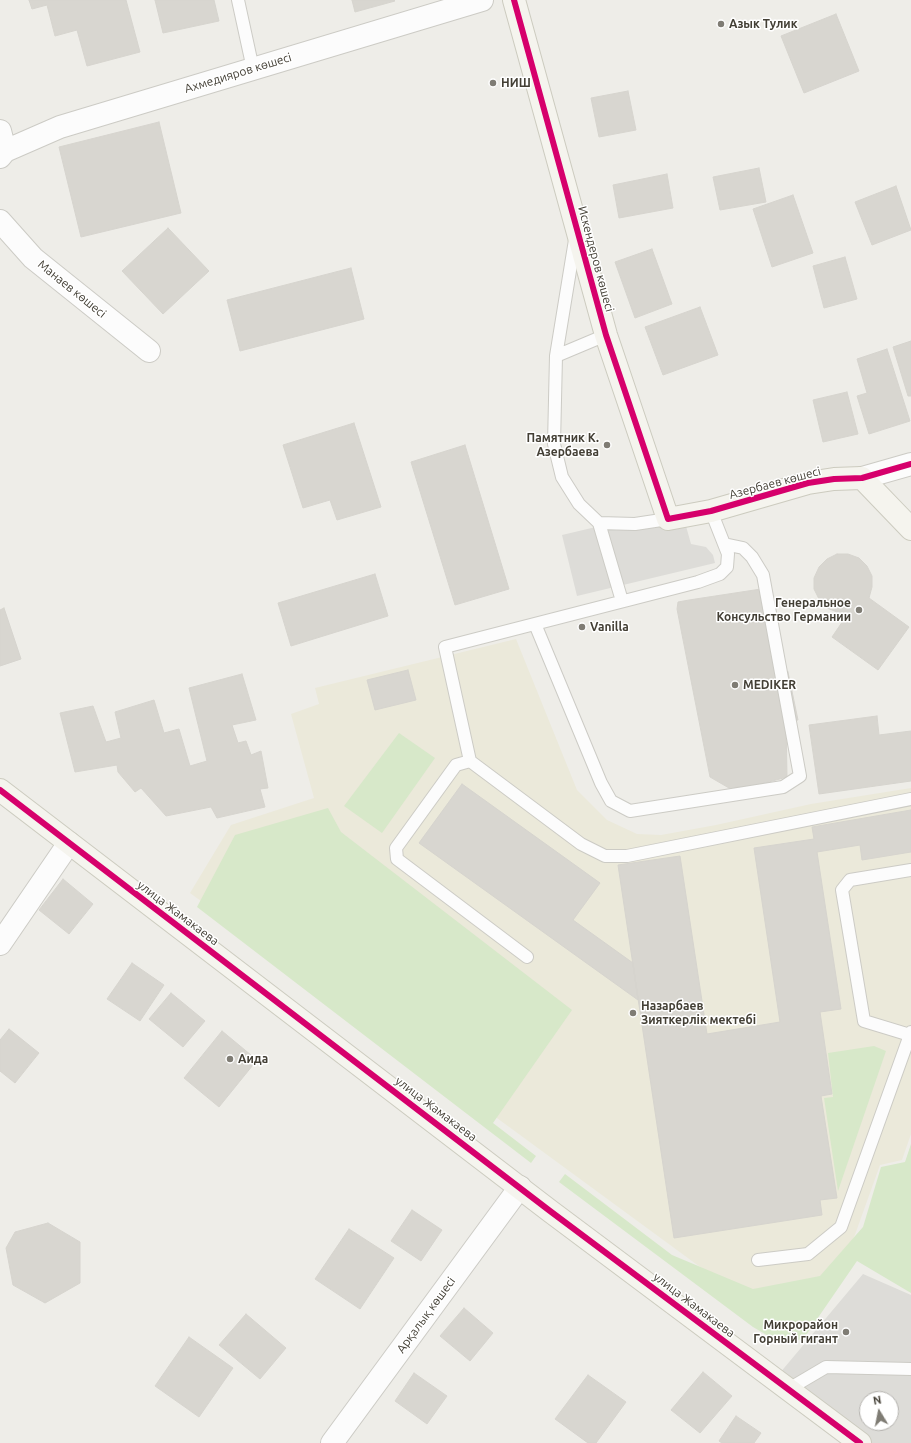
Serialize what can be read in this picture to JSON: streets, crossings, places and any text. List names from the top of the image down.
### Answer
{
  "streets": {
    "street": [
      "Ахмедияров көшесі",
      "Искендеров көшесі",
      "Манаев көшесі",
      "Азербаев көшесі",
      "улица Жамакаева",
      "Арқалық көшесі"
    ]
  },
  "crossings": [
    ["Искендеров көшесі", "Азербаев көшесі"],
    ["улица Жамакаева", "Арқалық көшесі"]
  ],
  "places": [
    "Азык Тулик",
    "НИШ",
    "Памятник К. Азербаева",
    "Генеральное Консульство Германии",
    "Vanilla",
    "MEDIKER",
    "Назарбаев Зияткерлік мектебі",
    "Аида",
    "Микрорайон Горный гигант"
  ],
  "north": "top"
}
